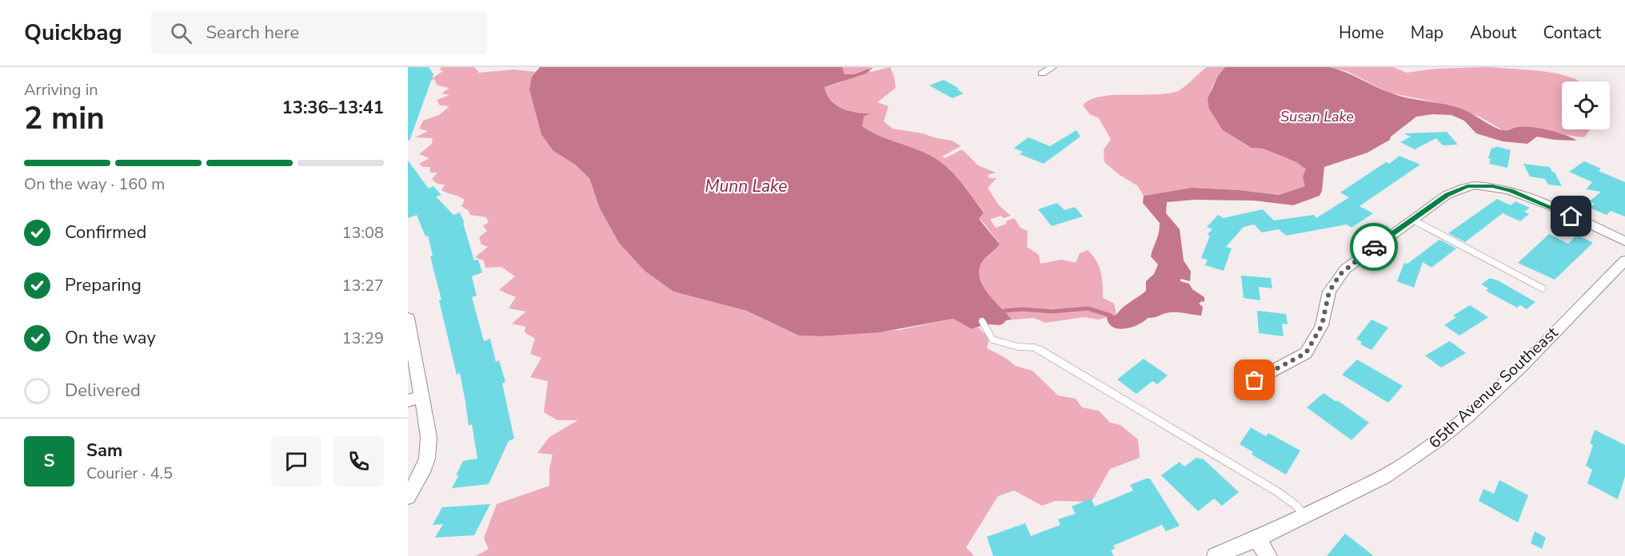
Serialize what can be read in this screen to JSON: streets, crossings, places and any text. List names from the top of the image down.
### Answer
{
  "streets": {
    "street": ["65th Avenue Southeast"]
  },
  "water": ["Susan Lake", "Munn Lake"],
  "page": {
    "header": "Quickbag",
    "search": "Search here",
    "nav": [
      "Home",
      "Map",
      "About",
      "Contact"
    ],
    "heading": ["2 min", "Arriving in", "13:36–13:41"],
    "panel": ["Sam", "Courier · 4.5"],
    "bar": "On the way · 160 m",
    "list": [
      ["Confirmed", "13:08"],
      ["Preparing", "13:27"],
      ["On the way", "13:29"],
      "Delivered"
    ],
    "round": "S"
  }
}
